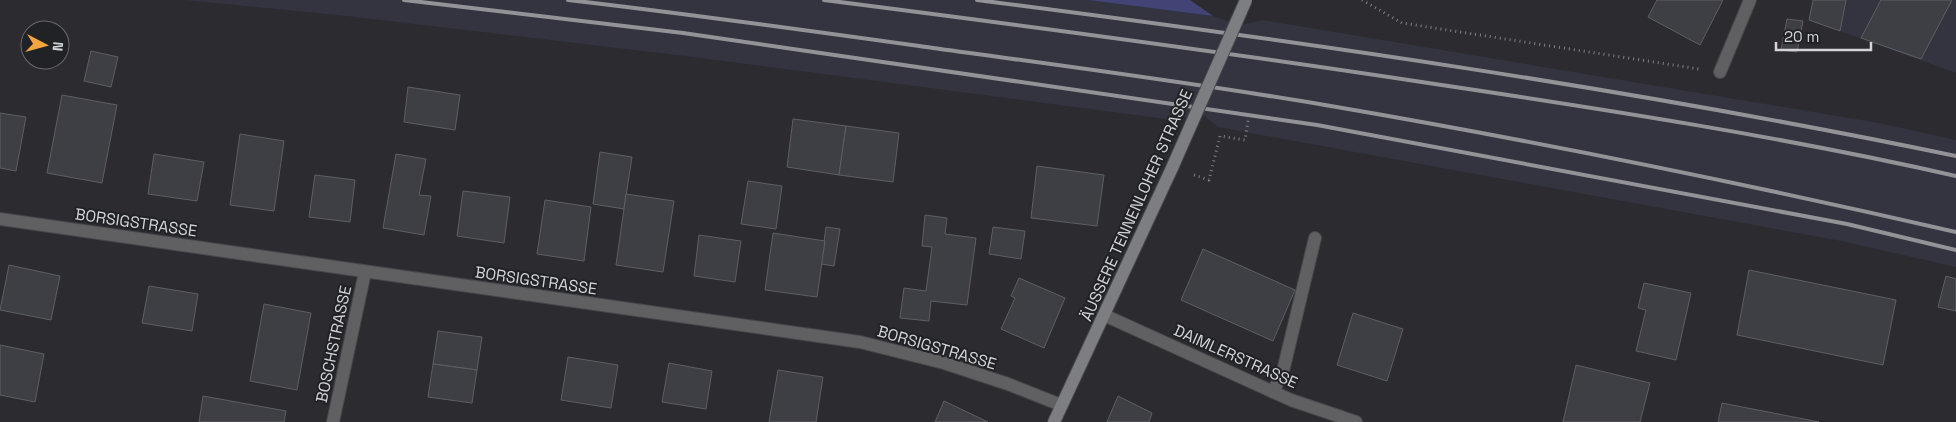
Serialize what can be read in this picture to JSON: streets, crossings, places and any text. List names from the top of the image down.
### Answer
{
  "streets": {
    "street": [
      "ÄUSSERE TENNENLOHER STRASSE",
      "BORSIGSTRASSE",
      "BOSCHSTRASSE",
      "DAIMLERSTRASSE"
    ]
  },
  "crossings": [
    ["ÄUSSERE TENNENLOHER STRASSE", "BORSIGSTRASSE"],
    ["ÄUSSERE TENNENLOHER STRASSE", "DAIMLERSTRASSE"],
    ["BORSIGSTRASSE", "BOSCHSTRASSE"]
  ],
  "scale_bar": "20 m",
  "north": "right"
}
